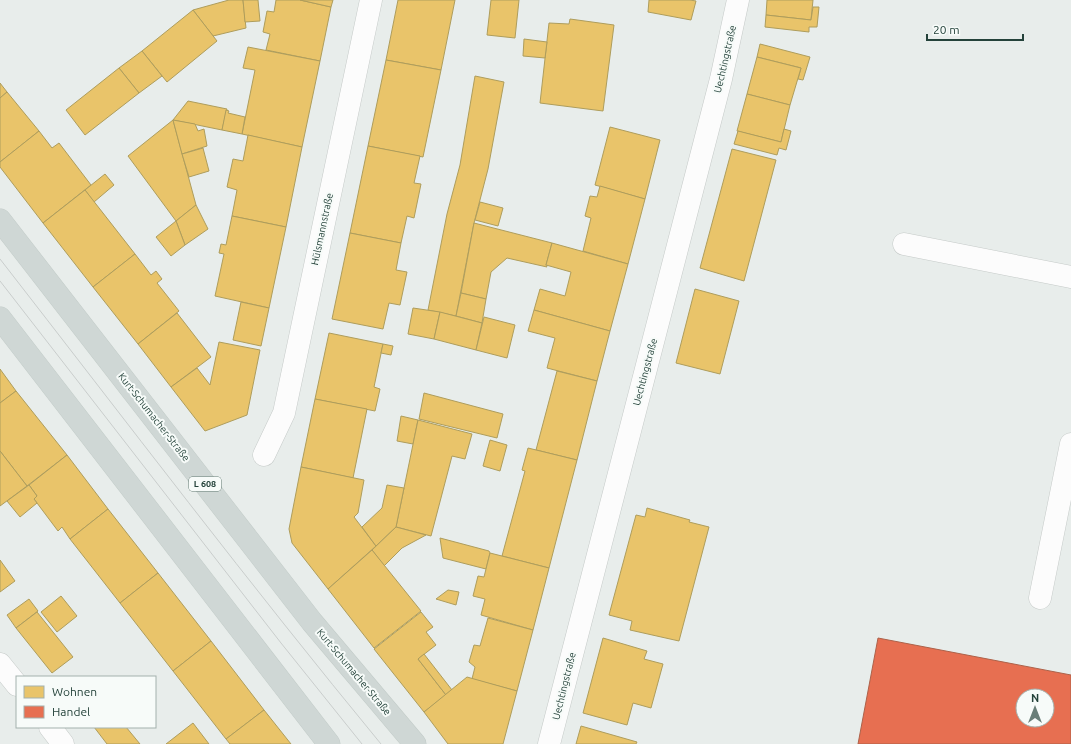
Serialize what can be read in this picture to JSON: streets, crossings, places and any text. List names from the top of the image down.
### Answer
{
  "streets": {
    "main road": ["Kurt-Schumacher-Straße", "L 608"],
    "street": ["Uechtingstraße", "Hülsmannstraße"]
  },
  "legend": ["Wohnen", "Handel"],
  "scale_bar": "20 m",
  "north": "top"
}
